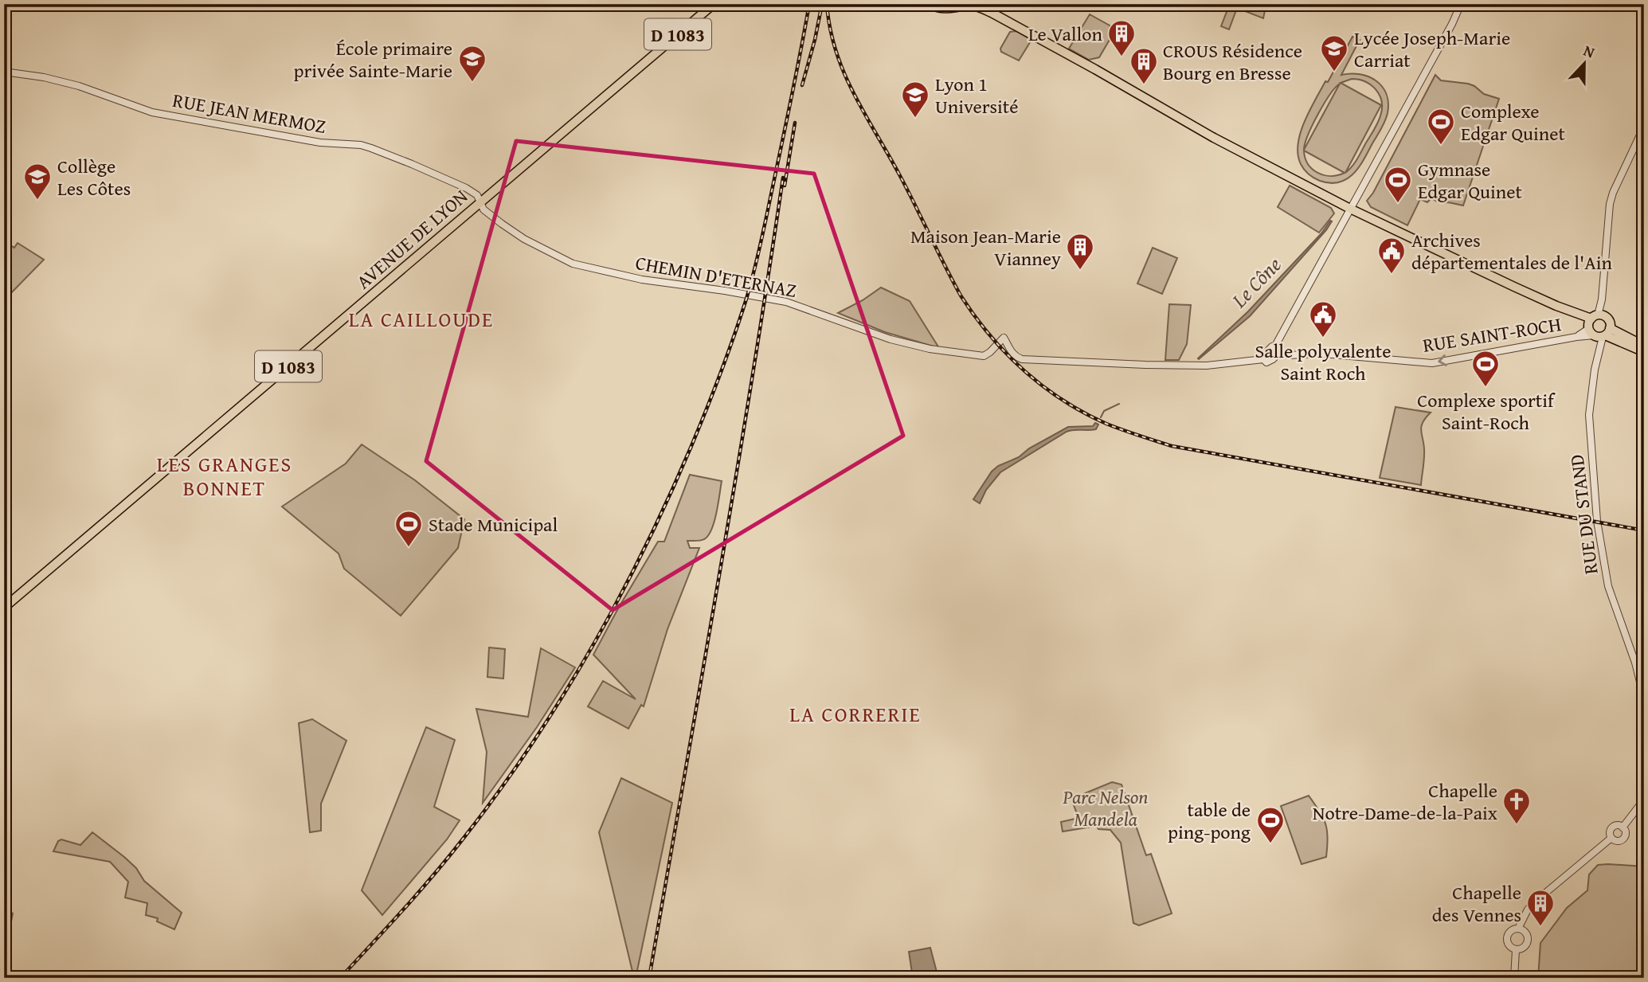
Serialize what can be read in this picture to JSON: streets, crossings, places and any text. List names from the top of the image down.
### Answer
{
  "streets": {
    "main road": ["D 1083", "AVENUE DE LYON"],
    "street": [
      "RUE JEAN MERMOZ",
      "CHEMIN D'ETERNAZ",
      "RUE SAINT-ROCH",
      "RUE DU STAND"
    ]
  },
  "crossings": [
    ["RUE JEAN MERMOZ", "AVENUE DE LYON"],
    ["RUE JEAN MERMOZ", "CHEMIN D'ETERNAZ"],
    ["AVENUE DE LYON", "CHEMIN D'ETERNAZ"],
    ["RUE SAINT-ROCH", "RUE DU STAND"]
  ],
  "one_way": ["RUE SAINT-ROCH"],
  "districts": ["LA CAILLOUDE", "LES GRANGES BONNET", "LA CORRERIE"],
  "water": ["Le Cône"],
  "parks": ["Parc Nelson Mandela"],
  "places": {
    "building": [
      "Le Vallon",
      "CROUS Résidence Bourg en Bresse",
      "Maison Jean-Marie Vianney",
      "Chapelle des Vennes"
    ],
    "school or university": [
      "Lycée Joseph-Marie Carriat",
      "École primaire privée Sainte-Marie",
      "Lyon 1 Université",
      "Collège Les Côtes"
    ],
    "sports": [
      "Complexe Edgar Quinet",
      "Gymnase Edgar Quinet",
      "Complexe sportif Saint-Roch",
      "Stade Municipal",
      "table de ping-pong"
    ],
    "public building": ["Archives départementales de l'Ain", "Salle polyvalente Saint Roch"],
    "church": ["Chapelle Notre-Dame-de-la-Paix"]
  },
  "north": "top"
}
